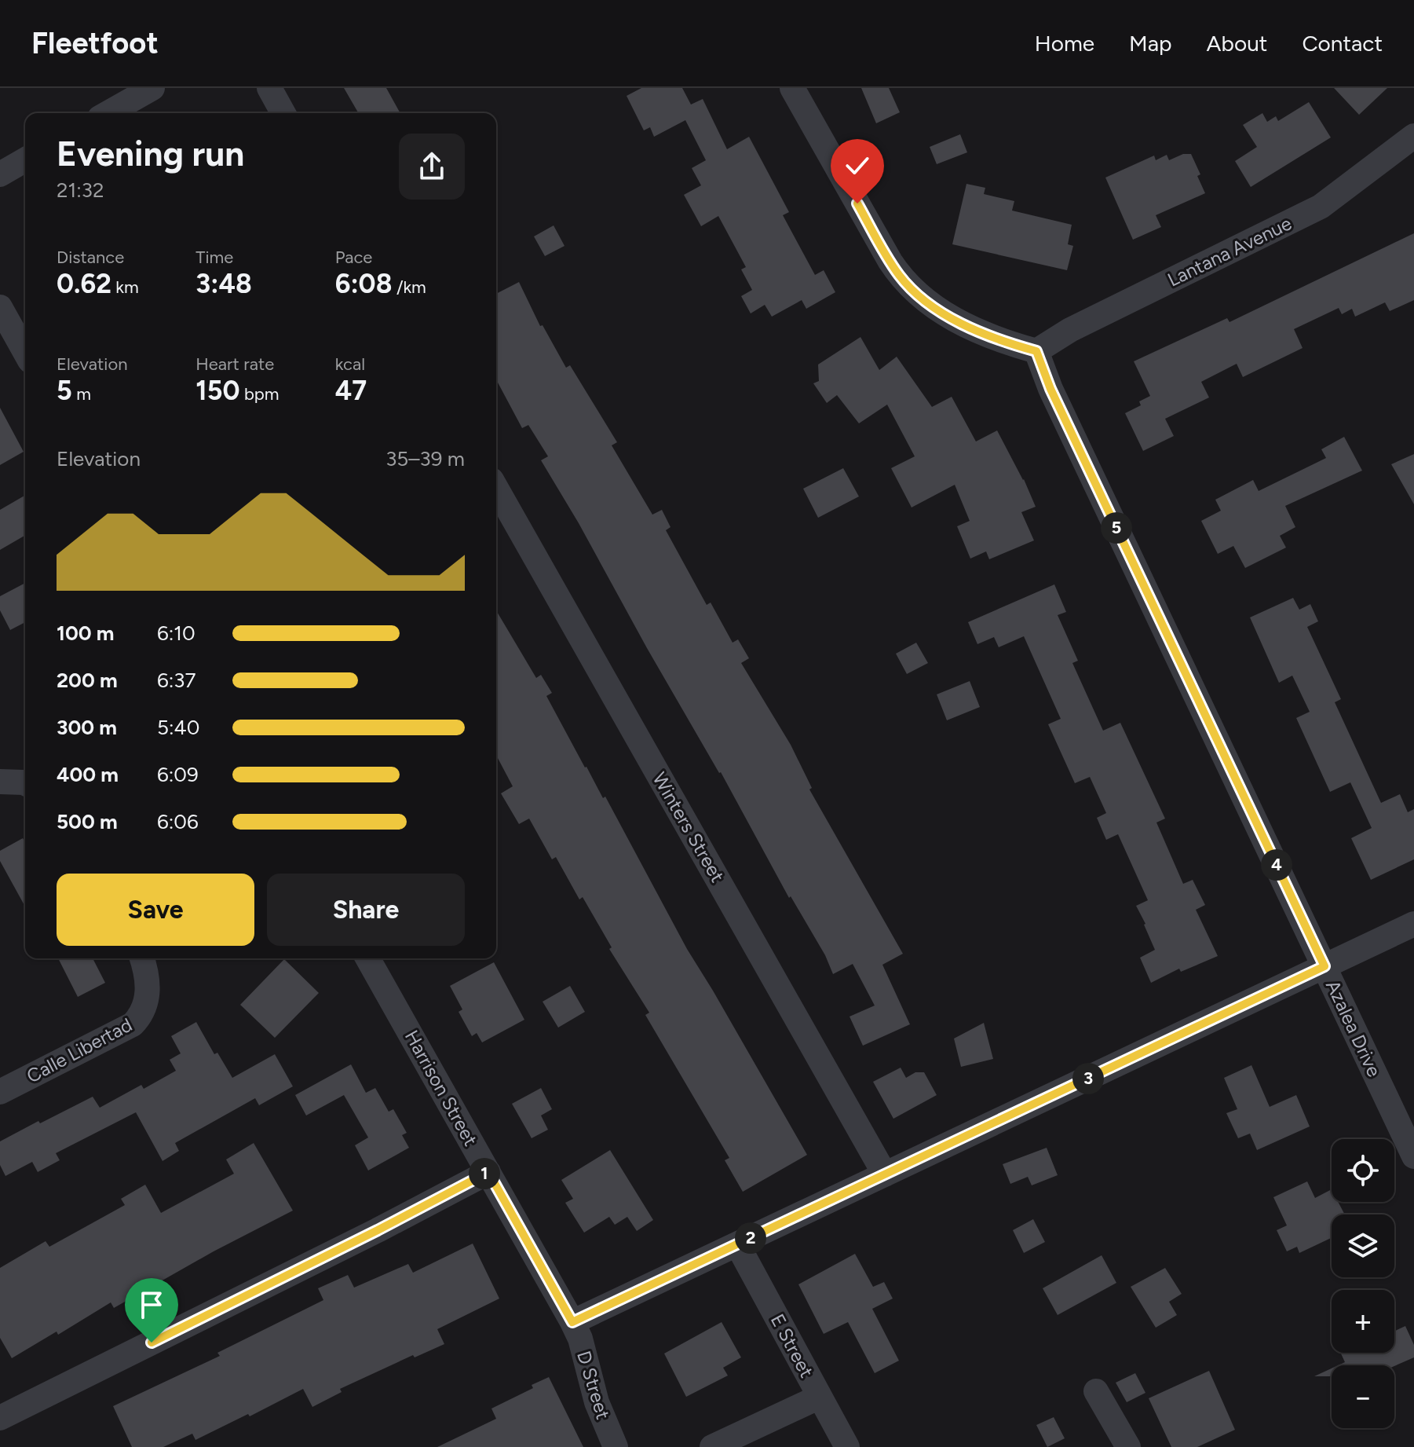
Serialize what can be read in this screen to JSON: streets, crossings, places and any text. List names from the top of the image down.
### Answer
{
  "streets": {
    "street": [
      "Lantana Avenue",
      "Winters Street",
      "Azalea Drive",
      "Calle Libertad",
      "Harrison Street",
      "E Street",
      "D Street"
    ]
  },
  "crossings": [
    ["Lantana Avenue", "Azalea Drive"],
    ["Harrison Street", "D Street"]
  ],
  "page": {
    "header": "Fleetfoot",
    "nav": [
      "Home",
      "Map",
      "About",
      "Contact"
    ],
    "heading": ["Evening run", "21:32"],
    "stats": [
      ["Distance", "0.62 km"],
      ["Time", "3:48"],
      ["Pace", "6:08 /km"],
      ["Elevation", "5 m"],
      ["Heart rate", "150 bpm"],
      ["kcal", "47"]
    ],
    "chart": ["Elevation", "35–39 m"],
    "pins": [
      "5",
      "4",
      "3",
      "1",
      "2"
    ],
    "list": [
      {
        "name": "100 m",
        "note": "6:10"
      },
      {
        "name": "200 m",
        "note": "6:37"
      },
      {
        "name": "300 m",
        "note": "5:40"
      },
      {
        "name": "400 m",
        "note": "6:09"
      },
      {
        "name": "500 m",
        "note": "6:06"
      }
    ],
    "buttons": ["Save", "Share"],
    "map_buttons": ["+", "−"]
  }
}
